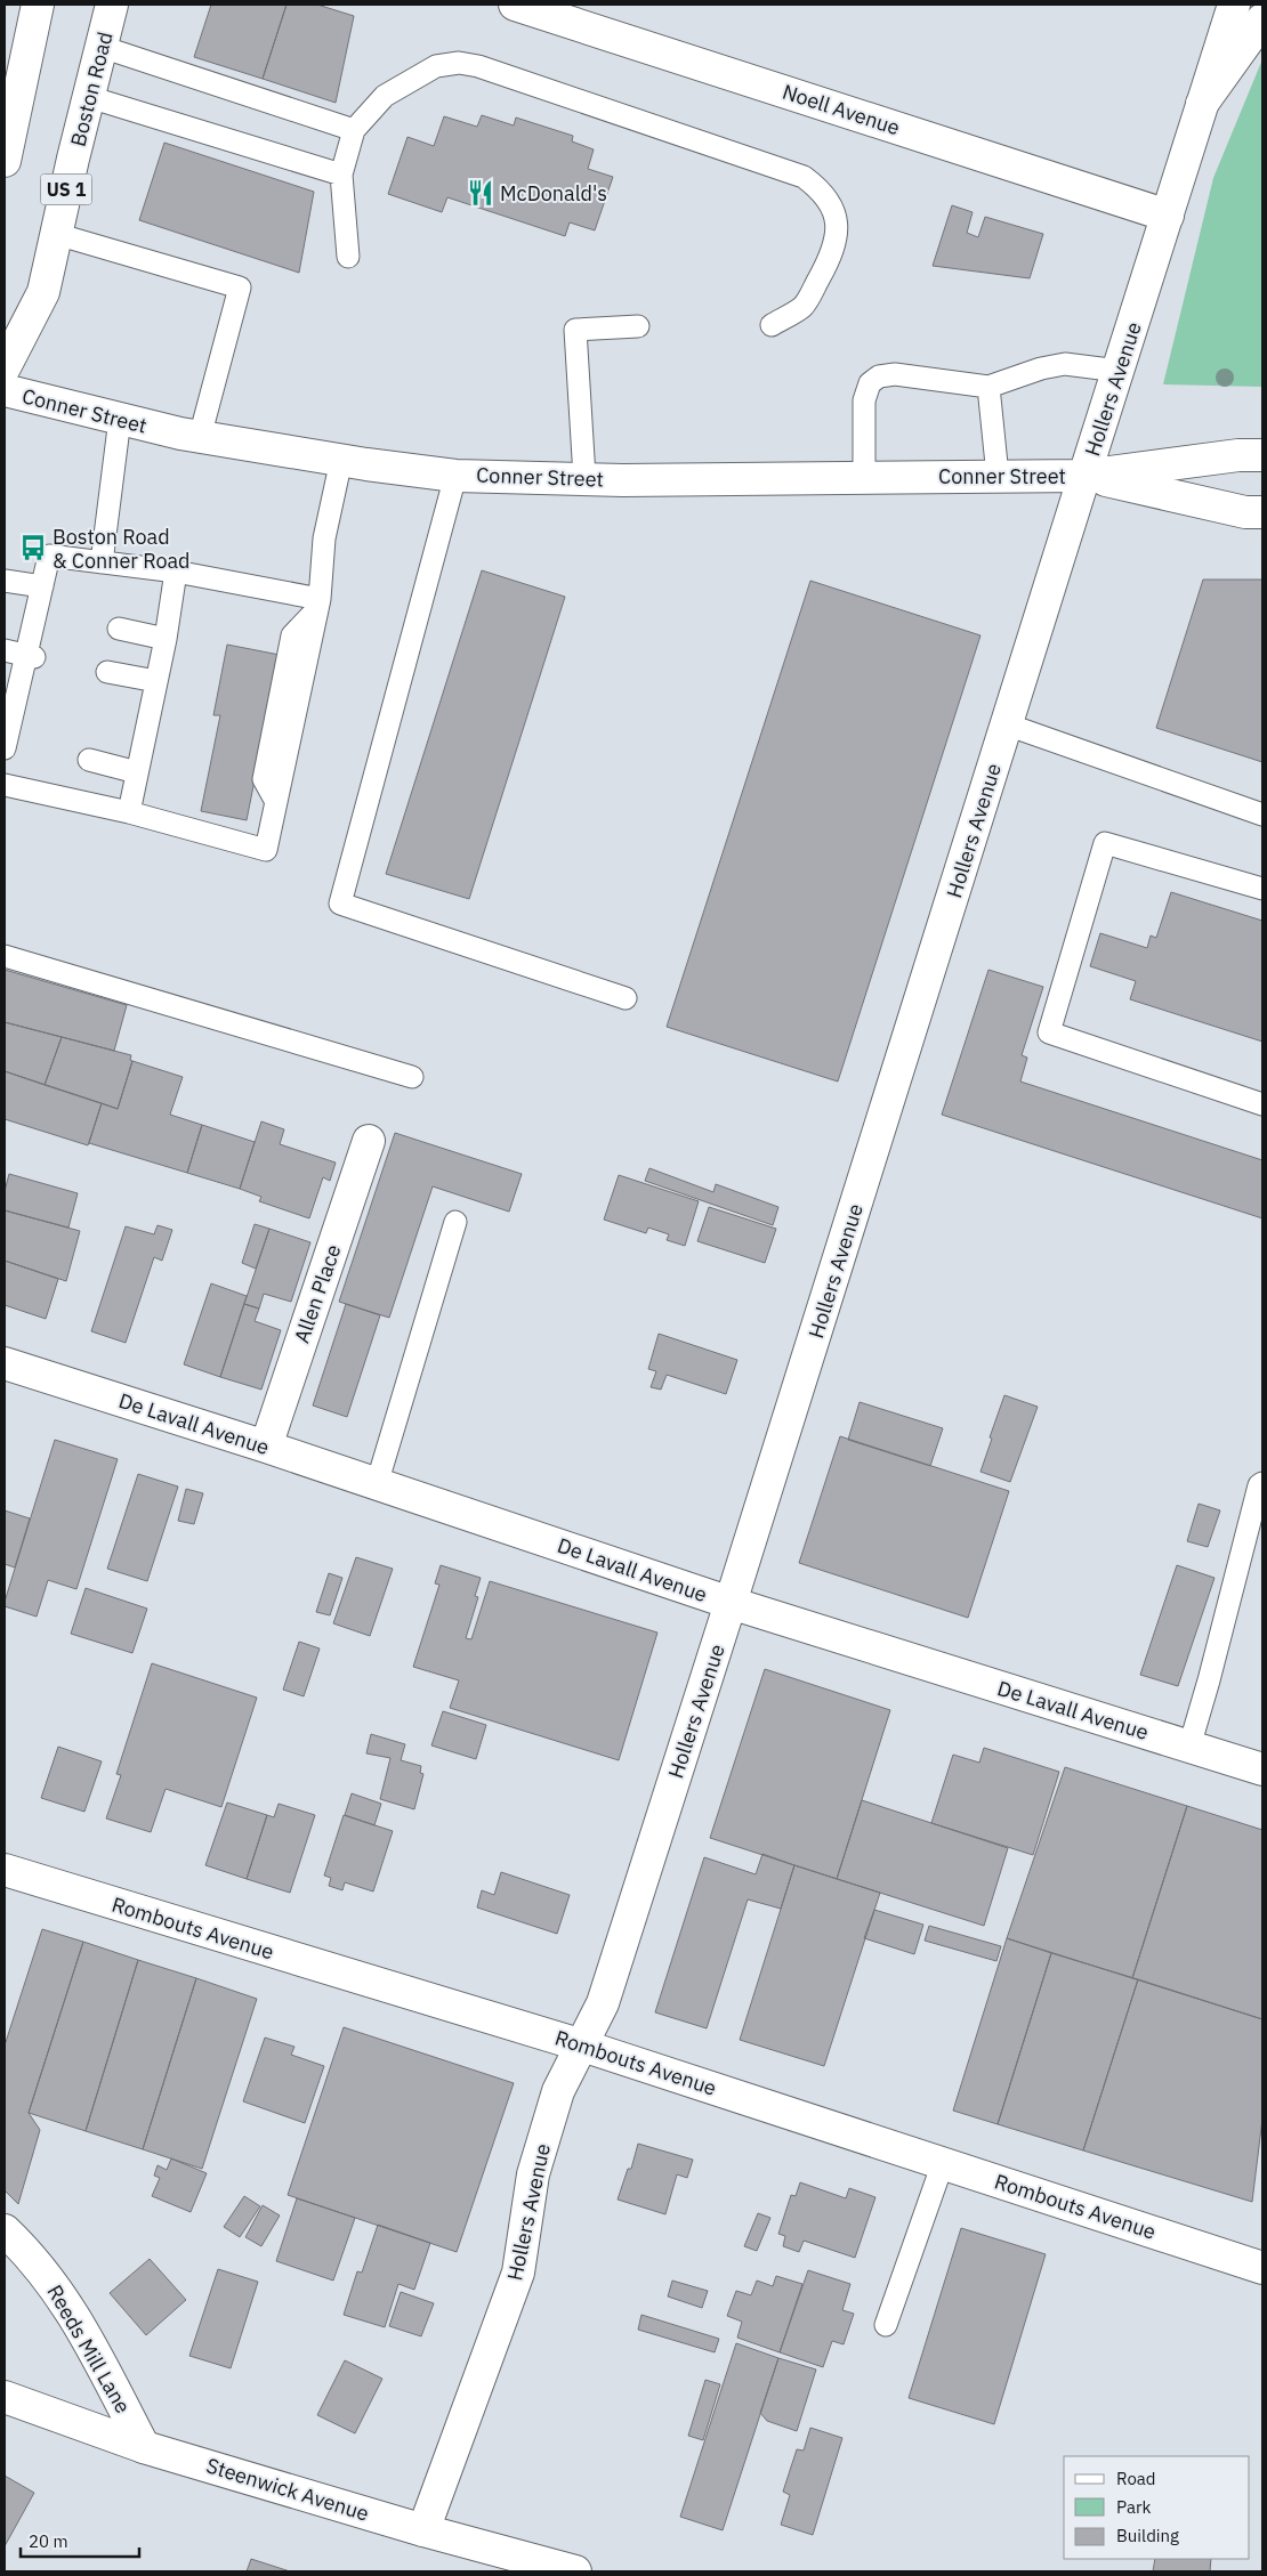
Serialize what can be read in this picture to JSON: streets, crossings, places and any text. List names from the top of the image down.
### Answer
{
  "streets": {
    "main road": [
      "Boston Road",
      "Noell Avenue",
      "US 1",
      "Hollers Avenue",
      "Conner Street",
      "Allen Place",
      "De Lavall Avenue",
      "Rombouts Avenue",
      "Reeds Mill Lane",
      "Steenwick Avenue"
    ]
  },
  "crossings": [
    ["Noell Avenue", "Hollers Avenue"],
    ["Hollers Avenue", "Conner Street"],
    ["Hollers Avenue", "De Lavall Avenue"],
    ["Hollers Avenue", "Rombouts Avenue"],
    ["Hollers Avenue", "Steenwick Avenue"],
    ["Allen Place", "De Lavall Avenue"],
    ["Reeds Mill Lane", "Steenwick Avenue"]
  ],
  "places": {
    "restaurant": ["McDonald's"],
    "bus stop": ["Boston Road & Conner Road"]
  },
  "legend": ["Road", "Park", "Building"],
  "scale_bar": "20 m"
}
